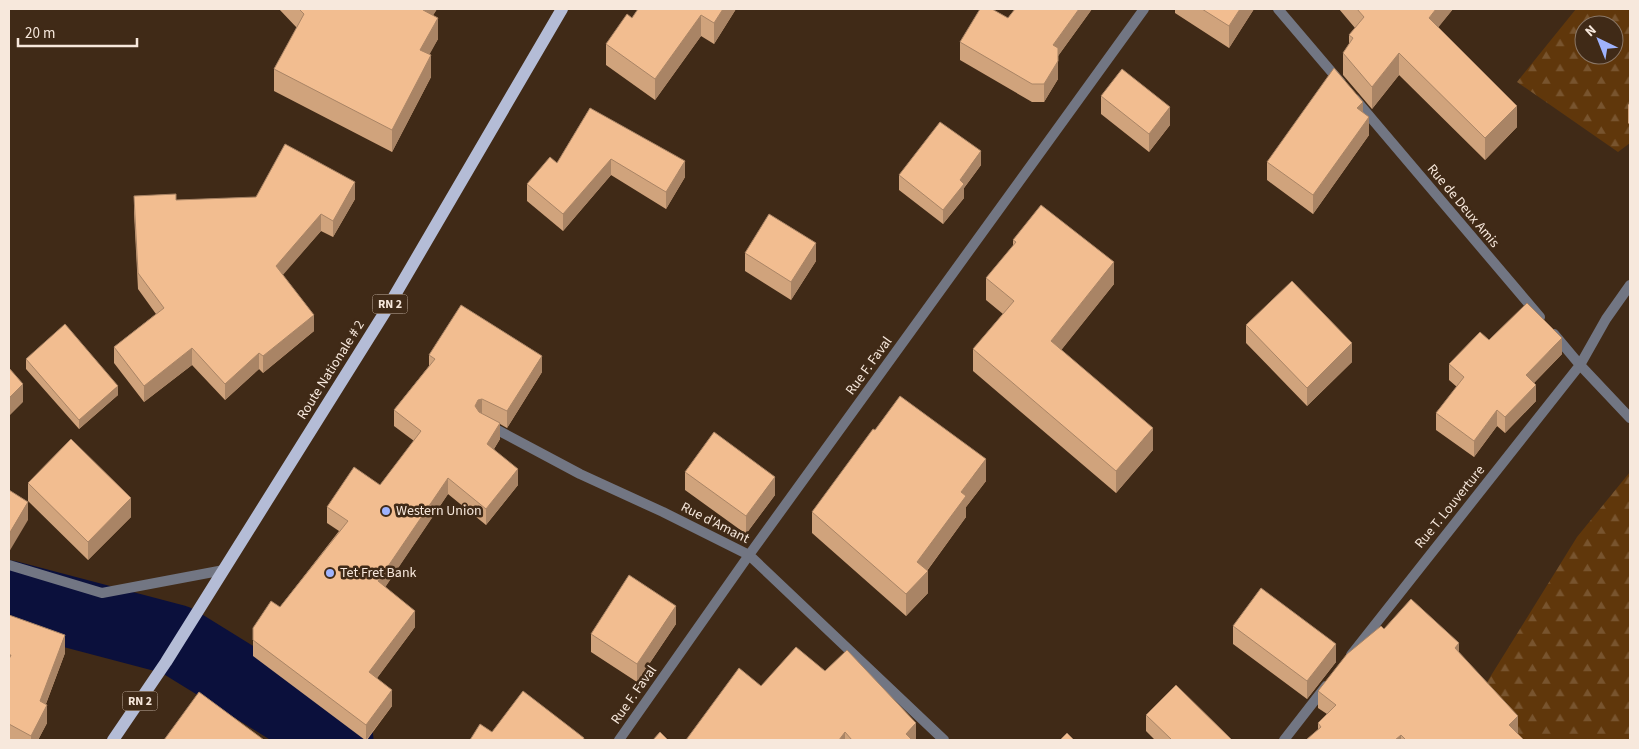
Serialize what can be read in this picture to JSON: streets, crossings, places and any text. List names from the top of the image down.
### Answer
{
  "streets": {
    "main road": ["RN 2", "Route Nationale # 2"],
    "street": [
      "Rue de Deux Amis",
      "Rue F. Faval",
      "Rue T. Louverture",
      "Rue d'Amant"
    ]
  },
  "crossings": [
    ["Rue de Deux Amis", "Rue T. Louverture"],
    ["Rue F. Faval", "Rue d'Amant"]
  ],
  "places": ["Western Union", "Tet Fret Bank"],
  "scale_bar": "20 m",
  "north": "top left"
}
